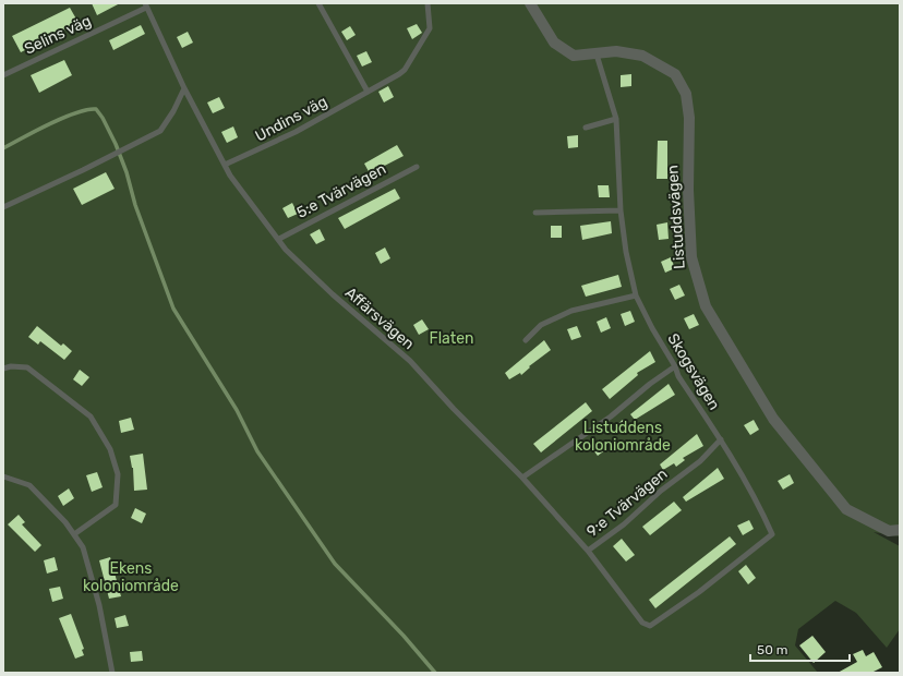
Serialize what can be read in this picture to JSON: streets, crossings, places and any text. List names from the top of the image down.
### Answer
{
  "streets": {
    "street": ["Listuddsvägen"],
    "lane": [
      "Selins väg",
      "Undins väg",
      "5:e Tvärvägen",
      "Affärsvägen",
      "Skogsvägen",
      "9:e Tvärvägen"
    ]
  },
  "crossings": [
    ["Selins väg", "Affärsvägen"],
    ["Undins väg", "Affärsvägen"],
    ["5:e Tvärvägen", "Affärsvägen"],
    ["Listuddsvägen", "Skogsvägen"],
    ["Affärsvägen", "Skogsvägen"],
    ["Affärsvägen", "9:e Tvärvägen"],
    ["Skogsvägen", "9:e Tvärvägen"]
  ],
  "parks": ["Flaten", "Listuddens koloniområde", "Ekens koloniområde"],
  "scale_bar": "50 m"
}
